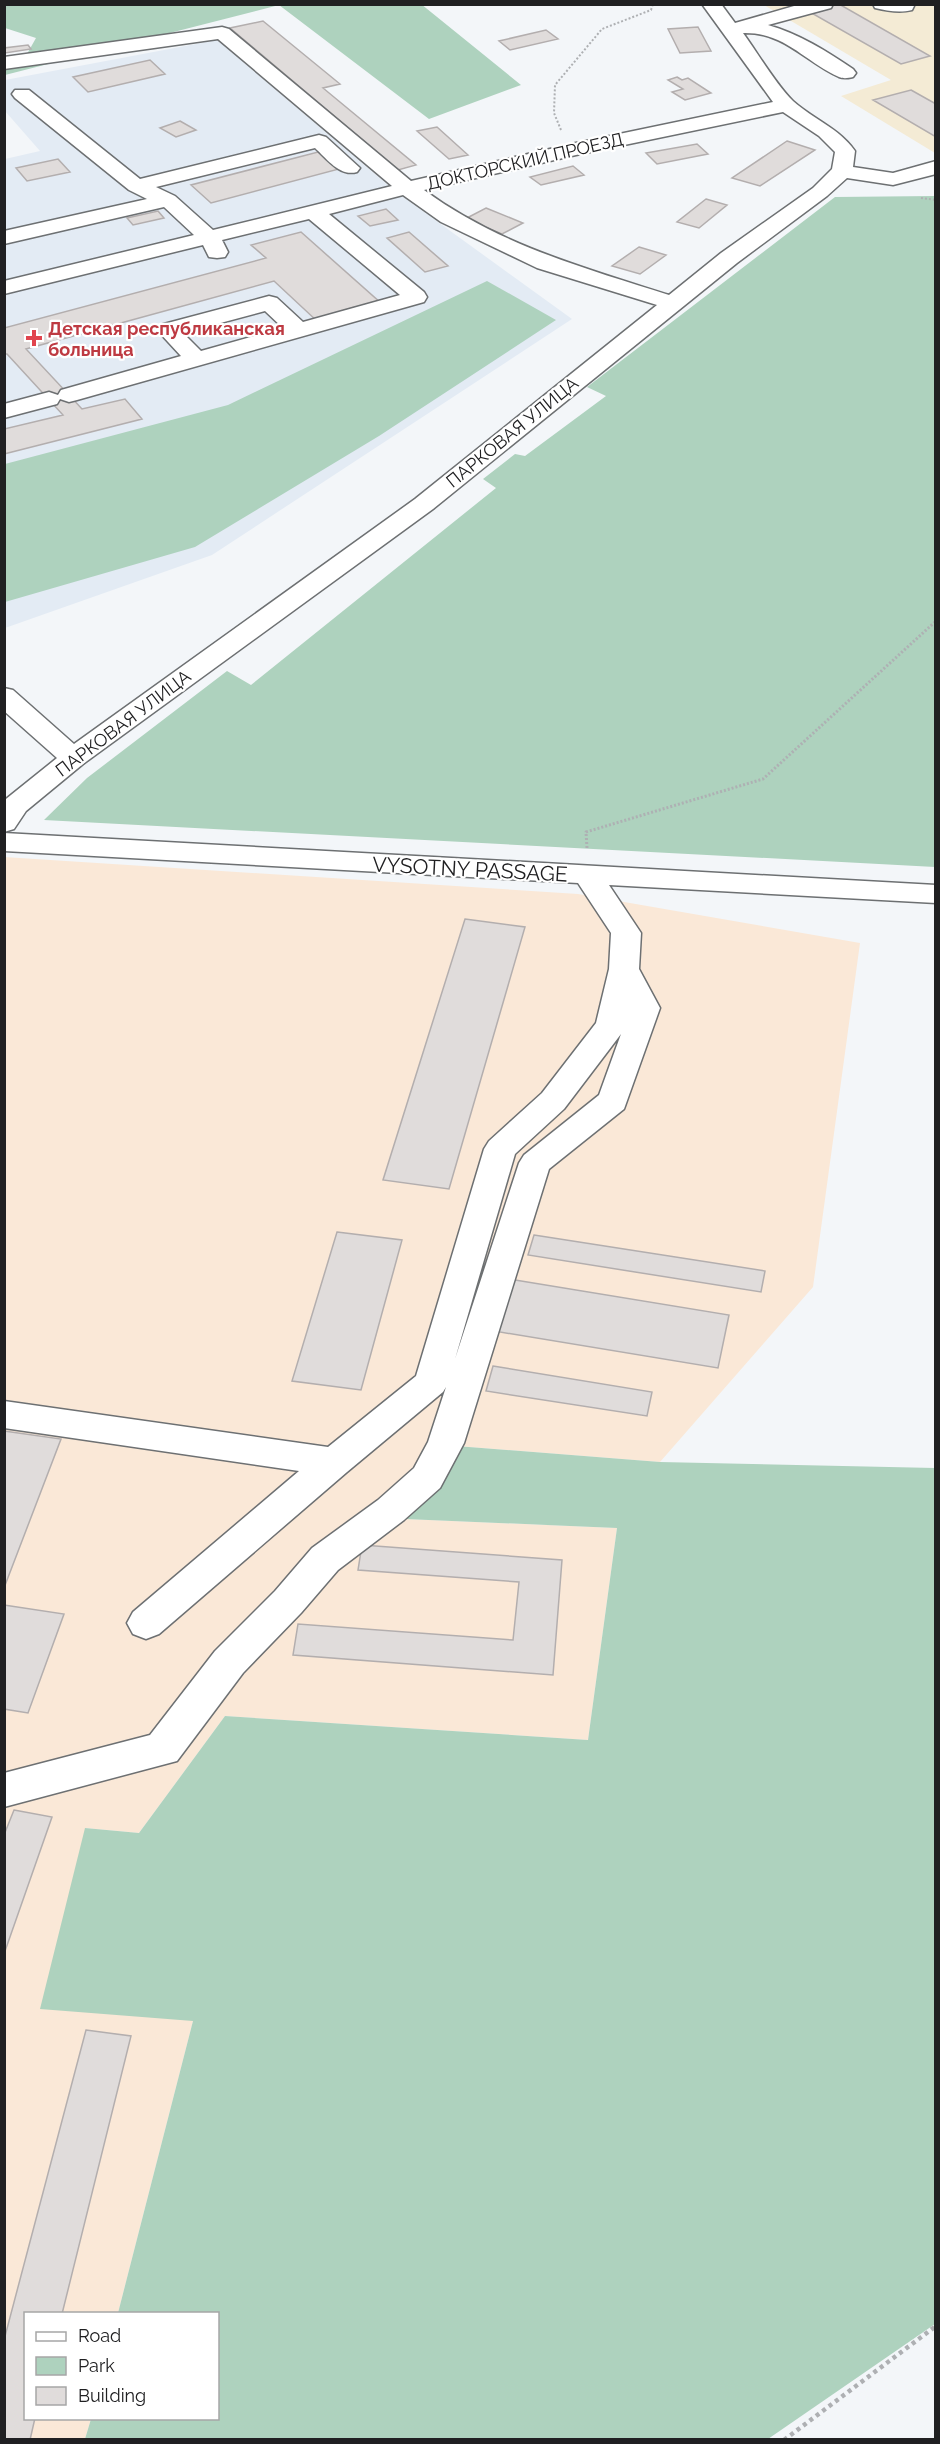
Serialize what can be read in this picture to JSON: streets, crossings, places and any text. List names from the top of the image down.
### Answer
{
  "streets": {
    "street": ["ДОКТОРСКИЙ ПРОЕЗД", "ПАРКОВАЯ УЛИЦА", "VYSOTNY PASSAGE"]
  },
  "crossings": [
    ["ДОКТОРСКИЙ ПРОЕЗД", "ПАРКОВАЯ УЛИЦА"]
  ],
  "places": {
    "health": ["Детская республиканская больница"]
  },
  "legend": ["Road", "Park", "Building"]
}
